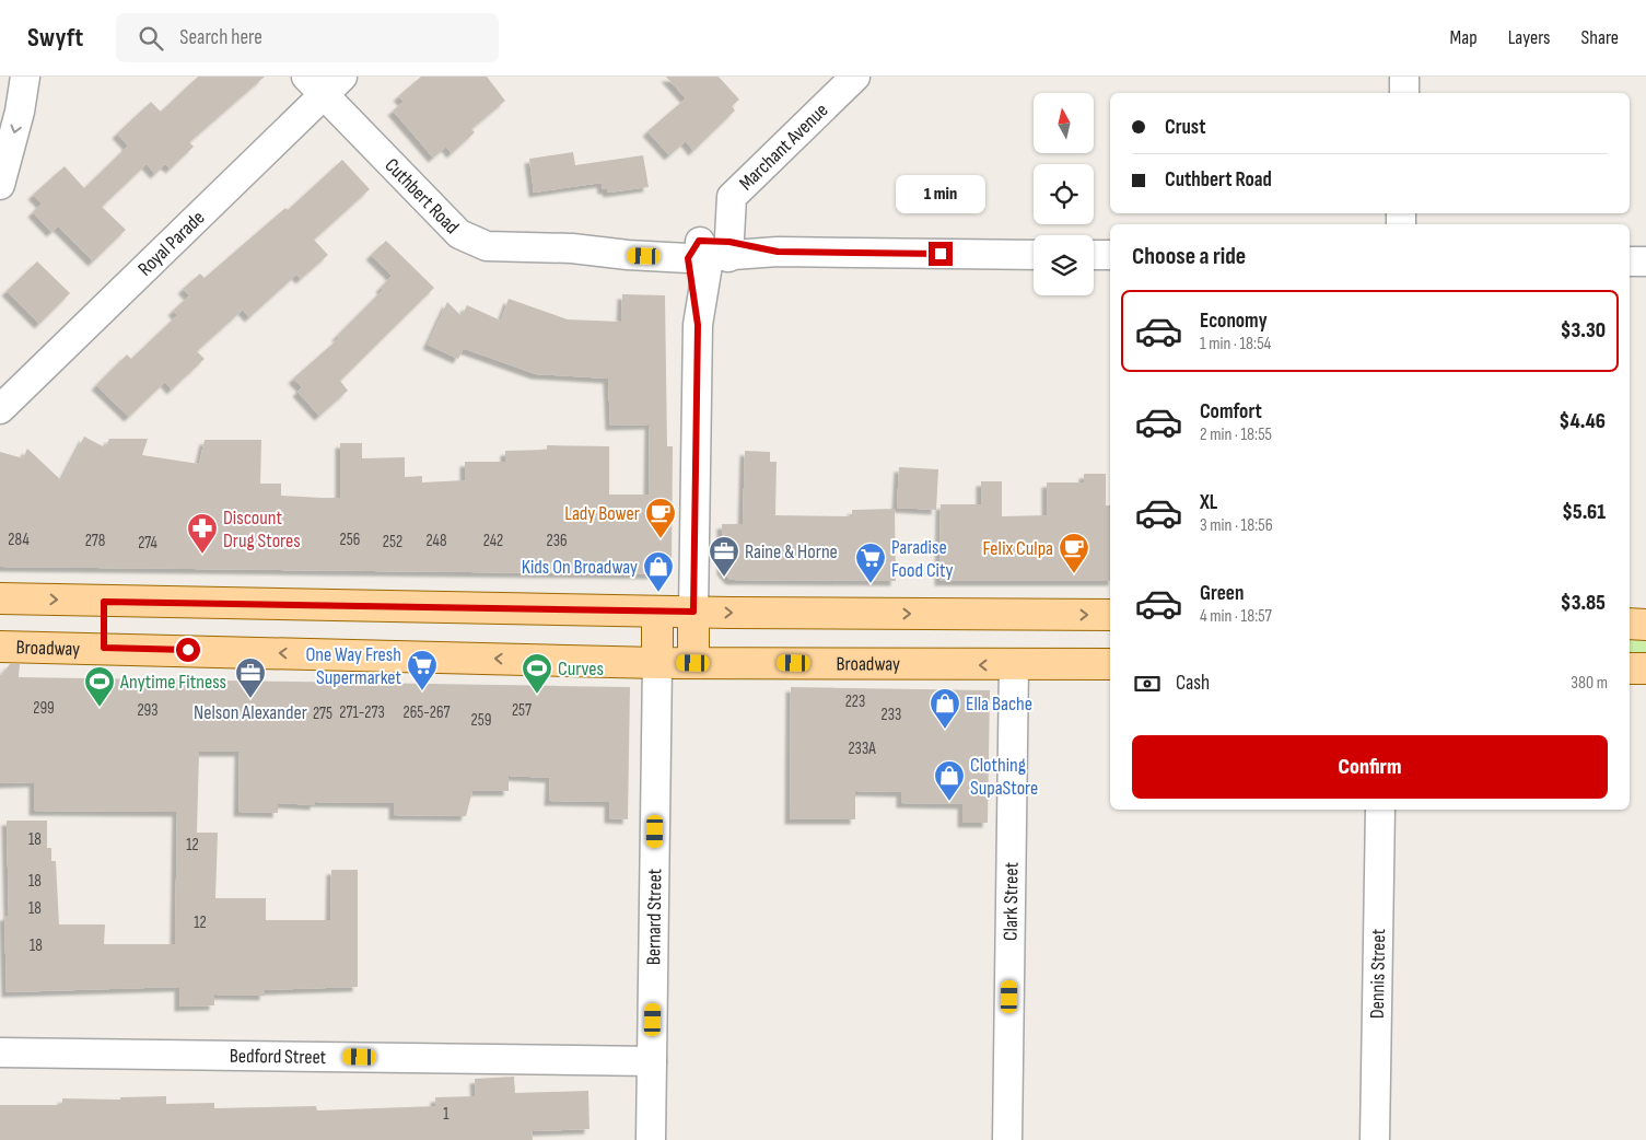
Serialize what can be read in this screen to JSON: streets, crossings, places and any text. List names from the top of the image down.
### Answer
{
  "streets": {
    "main road": ["Broadway"],
    "street": [
      "Marchant Avenue",
      "Cuthbert Road",
      "Royal Parade",
      "Clark Street",
      "Bernard Street",
      "Dennis Street",
      "Bedford Street"
    ]
  },
  "crossings": [
    ["Marchant Avenue", "Cuthbert Road"],
    ["Cuthbert Road", "Royal Parade"],
    ["Broadway", "Clark Street"],
    ["Broadway", "Bernard Street"],
    ["Bernard Street", "Bedford Street"]
  ],
  "places": {
    "cafe": ["Lady Bower", "Felix Culpa"],
    "pharmacy": ["Discount Drug Stores"],
    "office": ["Raine & Horne", "Nelson Alexander"],
    "supermarket": ["Paradise Food City", "One Way Fresh Supermarket"],
    "shop": ["Kids On Broadway", "Ella Bache", "Clothing SupaStore"],
    "sports": ["Curves", "Anytime Fitness"]
  },
  "house_numbers": [
    "284",
    "256",
    "278",
    "248",
    "242",
    "236",
    "252",
    "274",
    "223",
    "299",
    "293",
    "257",
    "271-273",
    "265-267",
    "275",
    "233",
    "259",
    "233A",
    "18",
    "12",
    "18",
    "18",
    "12",
    "18",
    "1"
  ],
  "north": "top",
  "page": {
    "header": "Swyft",
    "search": "Search here",
    "nav": ["Map", "Layers", "Share"],
    "banner": ["Crust", "Cuthbert Road"],
    "bubble": "1 min",
    "heading": "Choose a ride",
    "list": [
      {
        "name": "Economy",
        "note": "1 min · 18:54",
        "value": "$3.30"
      },
      {
        "name": "Comfort",
        "note": "2 min · 18:55",
        "value": "$4.46"
      },
      {
        "name": "XL",
        "note": "3 min · 18:56",
        "value": "$5.61"
      },
      {
        "name": "Green",
        "note": "4 min · 18:57",
        "value": "$3.85"
      }
    ],
    "pay": ["Cash", "380 m"],
    "buttons": "Confirm"
  }
}
